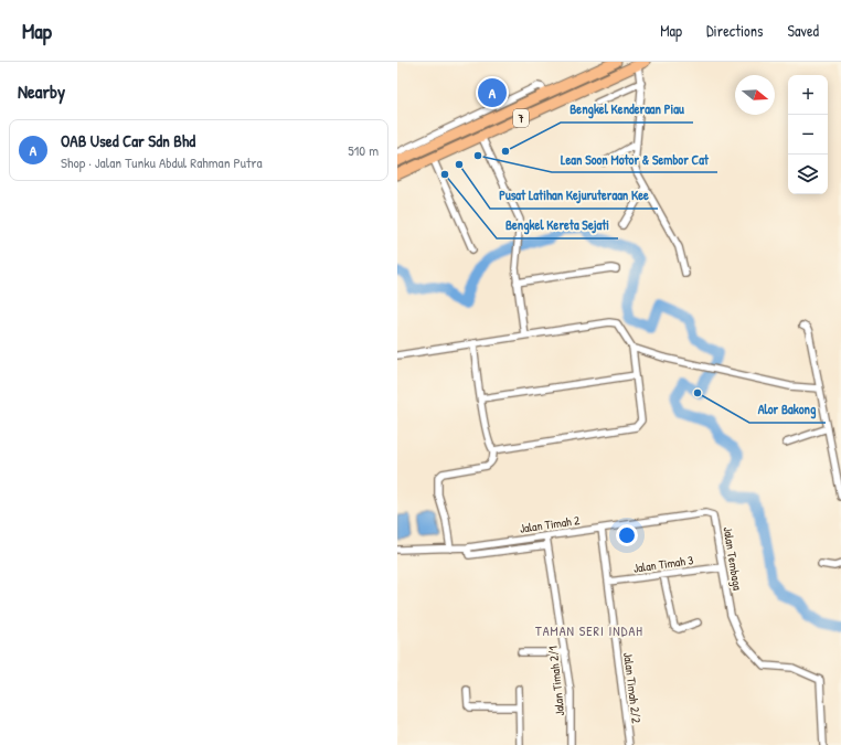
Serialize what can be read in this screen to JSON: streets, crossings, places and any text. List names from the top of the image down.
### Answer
{
  "streets": {
    "main road": ["7"],
    "street": [
      "Jalan Timah 2",
      "Jalan Tembaga",
      "Jalan Timah 3",
      "Jalan Timah 2/1",
      "Jalan Timah 2/2"
    ]
  },
  "crossings": [
    ["Jalan Timah 2", "Jalan Tembaga"],
    ["Jalan Timah 2", "Jalan Timah 2/1"],
    ["Jalan Timah 2", "Jalan Timah 2/2"],
    ["Jalan Tembaga", "Jalan Timah 3"],
    ["Jalan Timah 3", "Jalan Timah 2/2"]
  ],
  "districts": ["TAMAN SERI INDAH"],
  "places": [
    "Bengkel Kenderaan Piau",
    "Lean Soon Motor & Sembor Cat",
    "Pusat Latihan Kejuruteraan Kee",
    "Bengkel Kereta Sejati",
    "Alor Bakong"
  ],
  "north": "right",
  "page": {
    "header": "Map",
    "nav": ["Map", "Directions", "Saved"],
    "heading": "Nearby",
    "map_buttons": ["+", "−"],
    "pins": "A",
    "list": [
      {
        "mark": "A",
        "name": "OAB Used Car Sdn Bhd",
        "note": "Shop · Jalan Tunku Abdul Rahman Putra",
        "value": "510 m"
      }
    ]
  }
}
